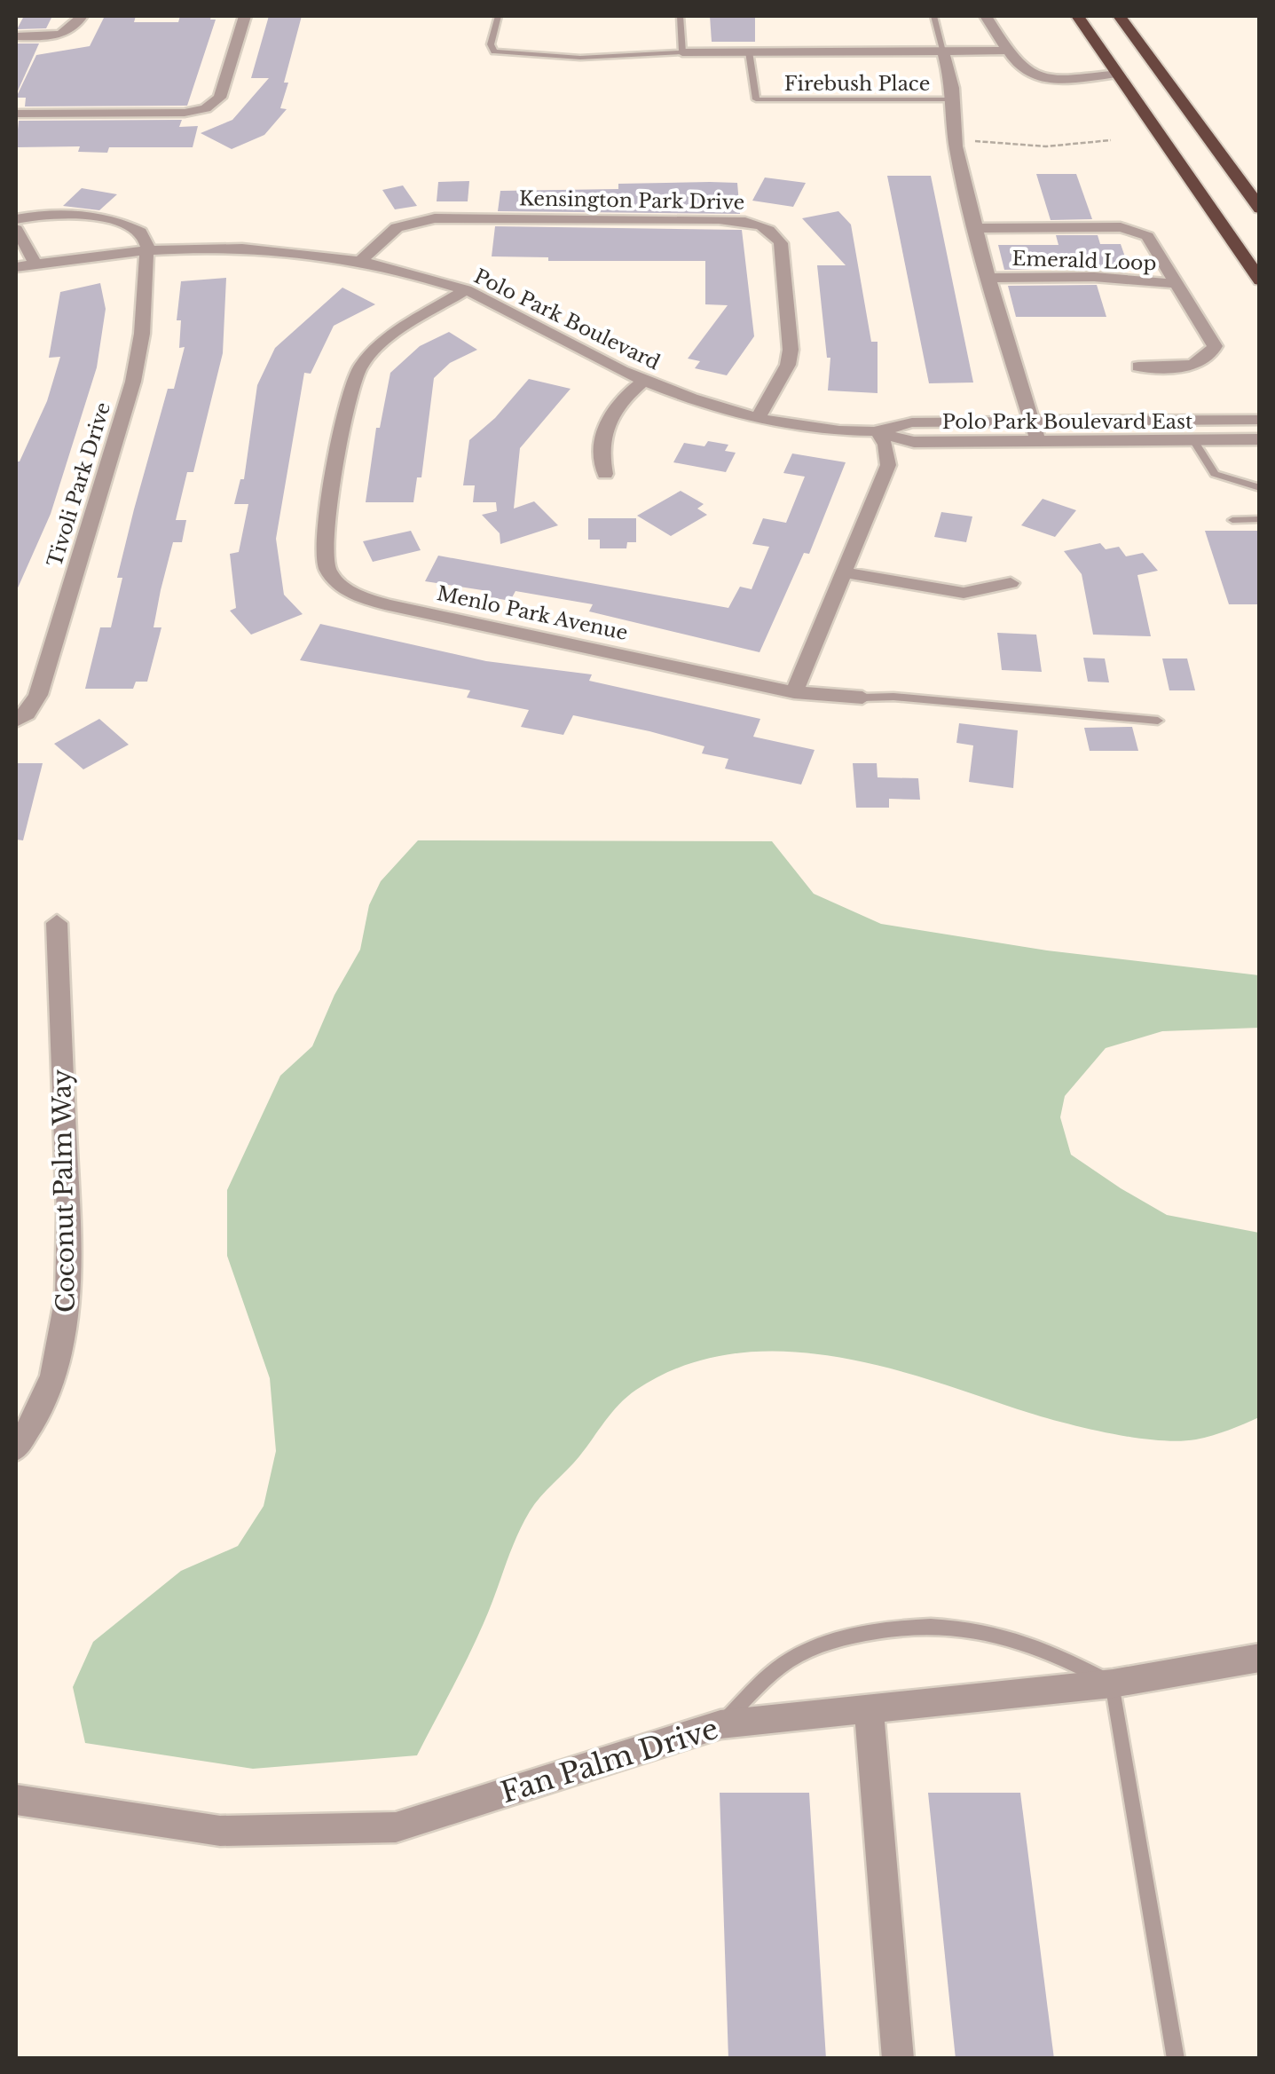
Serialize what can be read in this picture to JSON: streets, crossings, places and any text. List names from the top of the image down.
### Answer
{
  "streets": {
    "street": [
      "Kensington Park Drive",
      "Emerald Loop",
      "Polo Park Boulevard",
      "Polo Park Boulevard East",
      "Tivoli Park Drive",
      "Menlo Park Avenue",
      "Coconut Palm Way",
      "Fan Palm Drive"
    ],
    "lane": ["Firebush Place"]
  },
  "crossings": [
    ["Firebush Place", "Emerald Loop"],
    ["Kensington Park Drive", "Polo Park Boulevard"],
    ["Emerald Loop", "Polo Park Boulevard"],
    ["Emerald Loop", "Polo Park Boulevard East"],
    ["Polo Park Boulevard", "Polo Park Boulevard East"],
    ["Polo Park Boulevard", "Tivoli Park Drive"],
    ["Polo Park Boulevard", "Menlo Park Avenue"]
  ]
}
